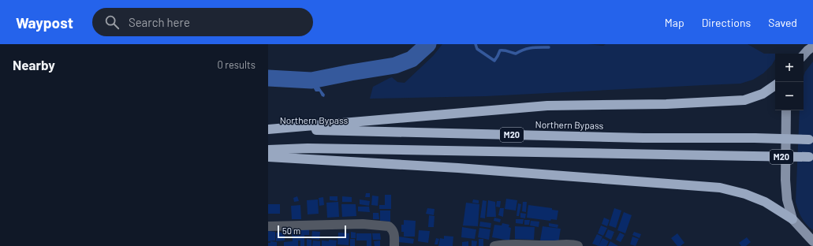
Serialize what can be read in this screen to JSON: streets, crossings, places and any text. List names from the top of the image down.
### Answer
{
  "streets": {
    "highway": ["Northern Bypass", "M20"]
  },
  "scale_bar": "50 m",
  "page": {
    "header": "Waypost",
    "search": "Search here",
    "nav": ["Map", "Directions", "Saved"],
    "heading": ["Nearby", "0 results"],
    "map_buttons": ["+", "−"],
    "scale": "50 m"
  }
}
